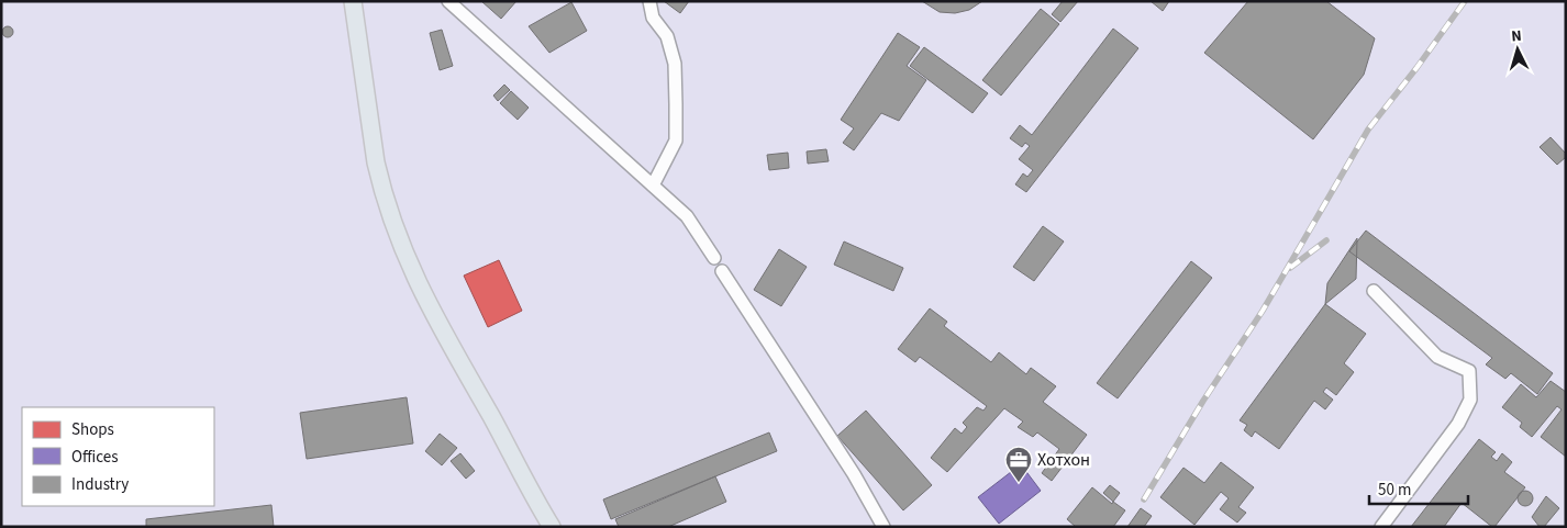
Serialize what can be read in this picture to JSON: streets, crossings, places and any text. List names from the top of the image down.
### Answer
{
  "places": {
    "office": ["Хотхон"]
  },
  "legend": ["Shops", "Offices", "Industry"],
  "scale_bar": "50 m",
  "north": "top"
}
